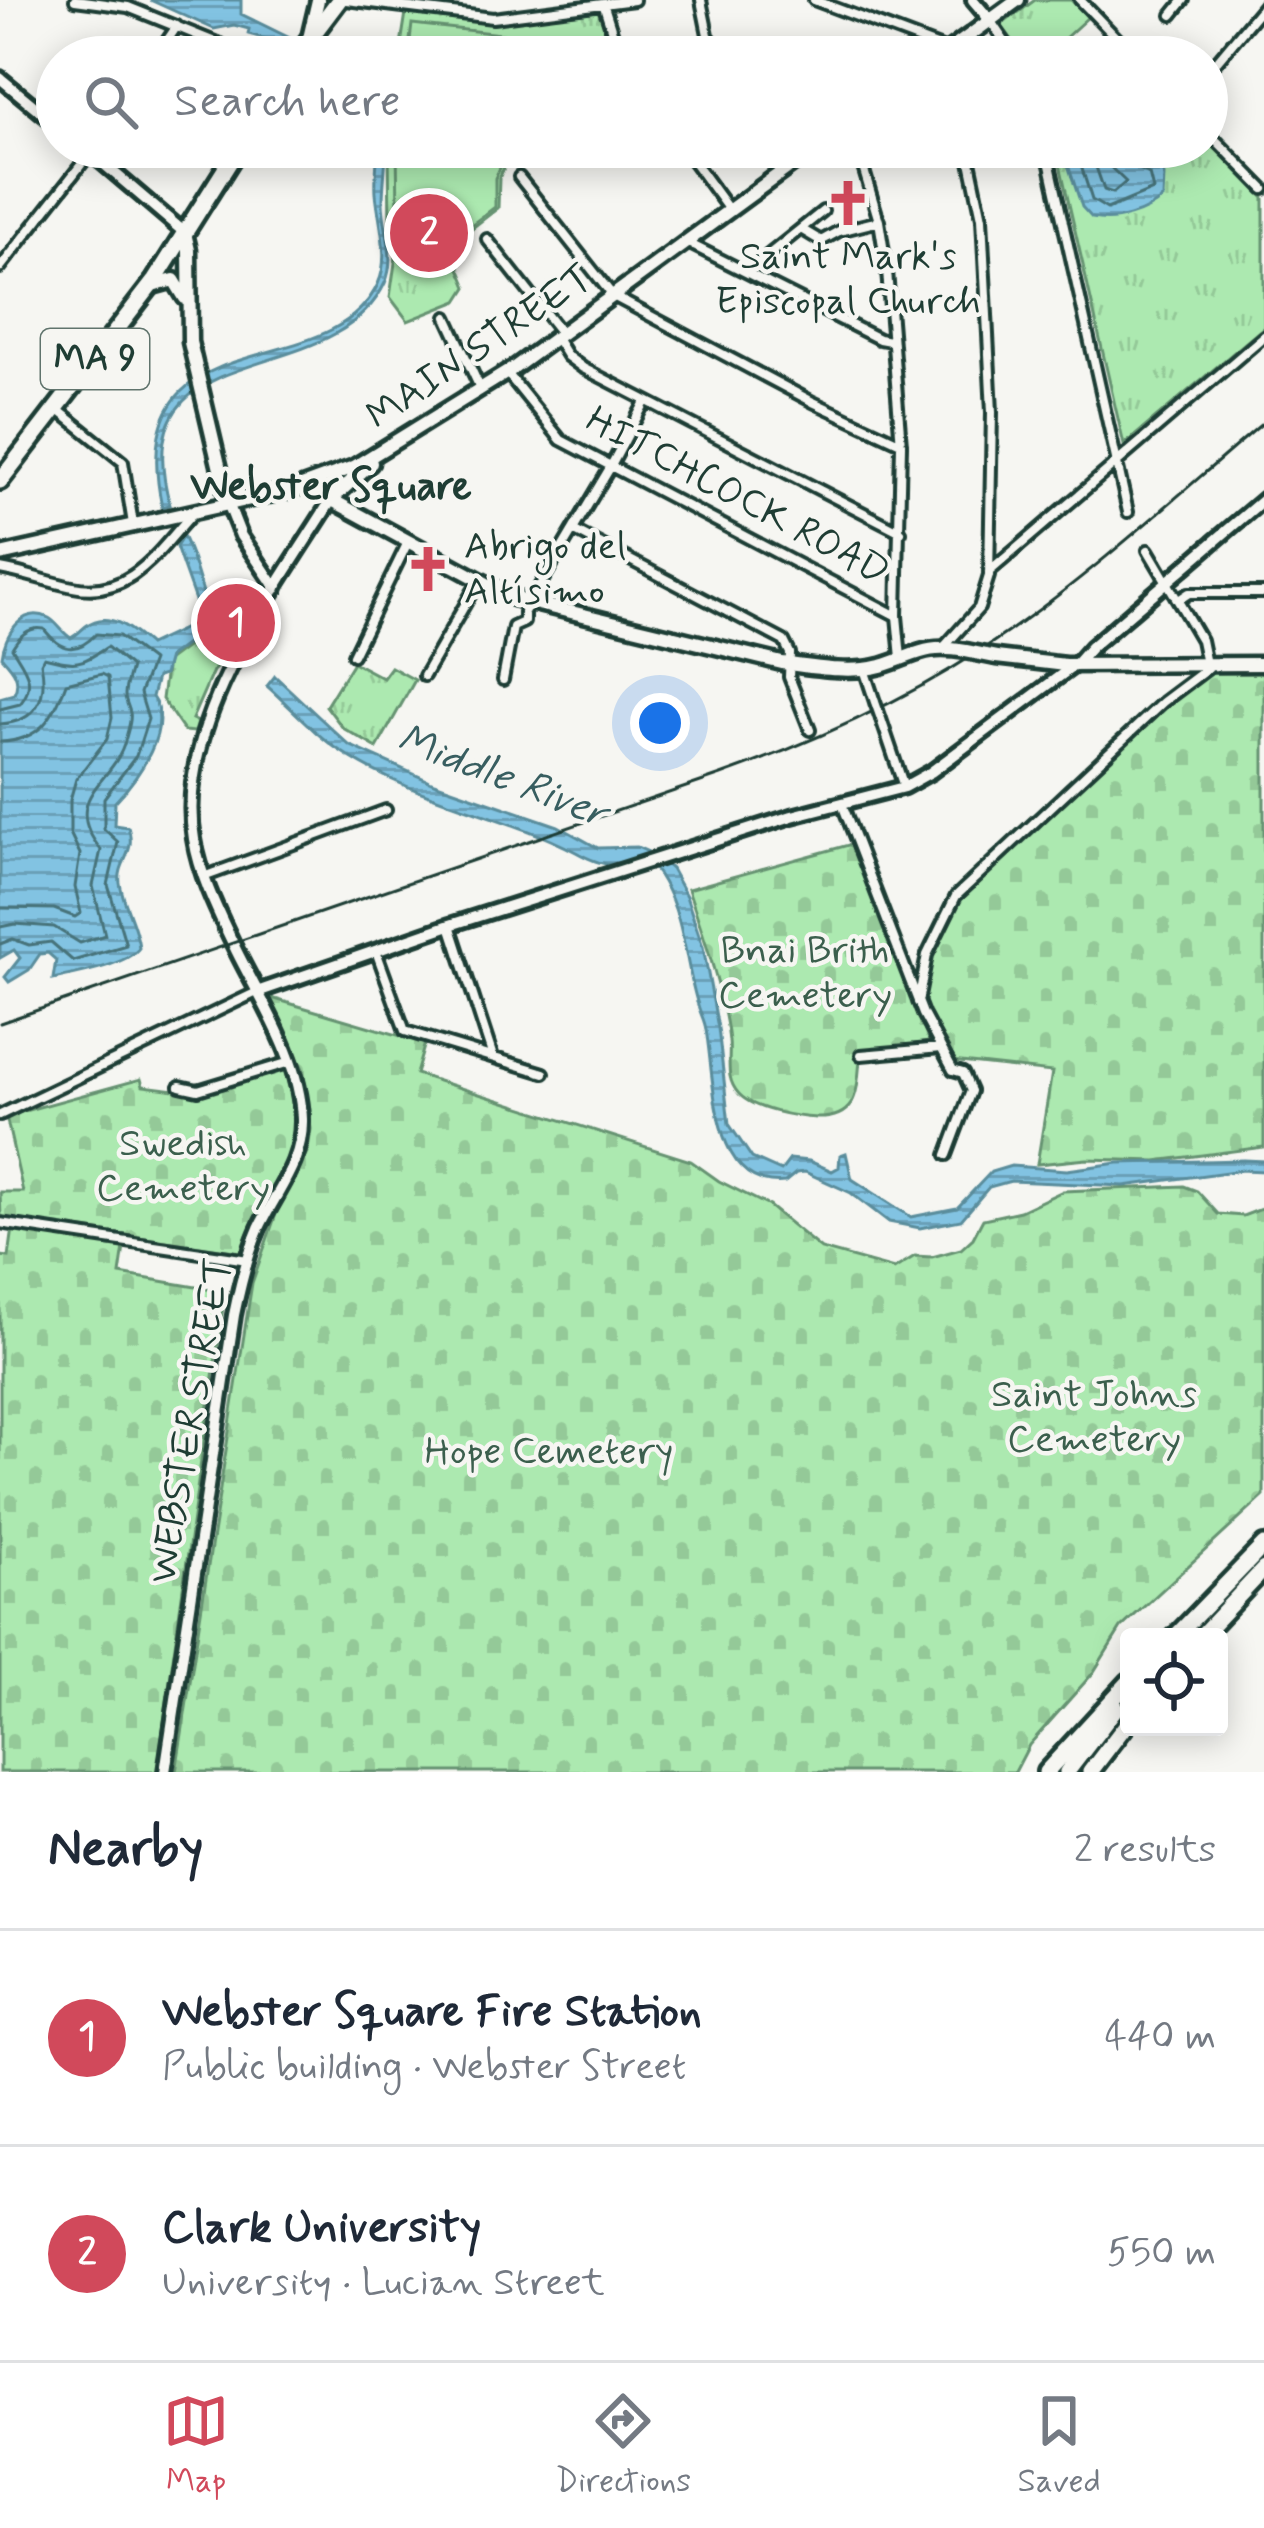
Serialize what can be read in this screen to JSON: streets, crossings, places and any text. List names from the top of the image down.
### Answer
{
  "streets": {
    "highway": ["MA 9"],
    "main road": ["MAIN STREET", "WEBSTER STREET"],
    "street": ["HITCHCOCK ROAD"]
  },
  "crossings": [
    ["MAIN STREET", "HITCHCOCK ROAD"],
    ["MAIN STREET", "WEBSTER STREET"]
  ],
  "districts": ["Webster Square"],
  "water": ["Middle River"],
  "parks": [
    "Bnai Brith Cemetery",
    "Swedish Cemetery",
    "Saint Johns Cemetery",
    "Hope Cemetery"
  ],
  "places": {
    "church": ["Saint Mark's Episcopal Church", "Abrigo del Altísimo"]
  },
  "page": {
    "search": "Search here",
    "pins": ["2", "1"],
    "heading": ["Nearby", "2 results"],
    "list": [
      {
        "mark": "1",
        "name": "Webster Square Fire Station",
        "note": "Public building · Webster Street",
        "value": "440 m"
      },
      {
        "mark": "2",
        "name": "Clark University",
        "note": "University · Lucian Street",
        "value": "550 m"
      }
    ],
    "nav": ["Map", "Directions", "Saved"]
  }
}
